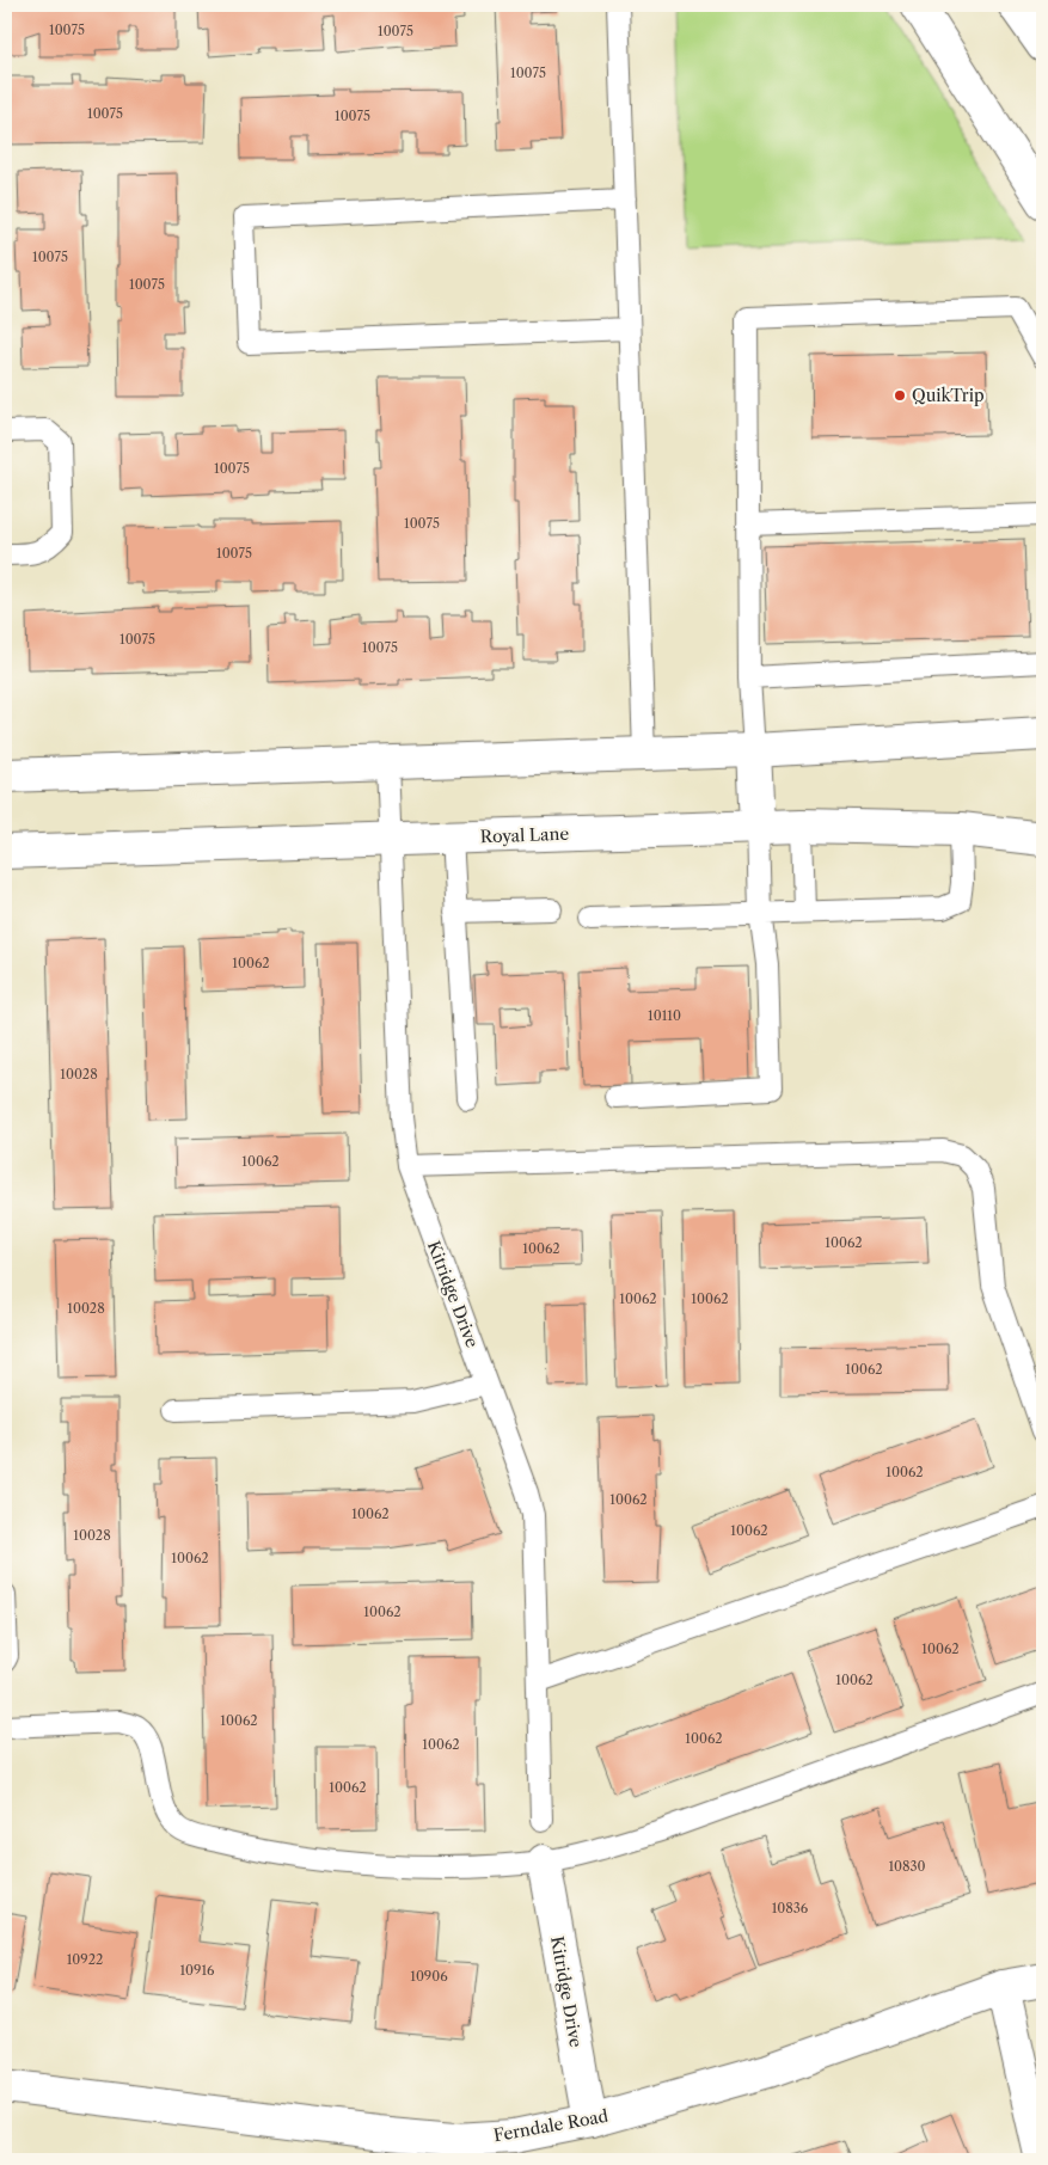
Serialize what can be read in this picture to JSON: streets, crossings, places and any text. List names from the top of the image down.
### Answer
{
  "streets": {
    "main road": ["Royal Lane", "Kitridge Drive", "Ferndale Road"]
  },
  "crossings": [
    ["Royal Lane", "Kitridge Drive"],
    ["Kitridge Drive", "Ferndale Road"]
  ],
  "places": ["QuikTrip"],
  "house_numbers": [
    "10075",
    "10075",
    "10075",
    "10075",
    "10075",
    "10075",
    "10075",
    "10075",
    "10075",
    "10075",
    "10075",
    "10075",
    "10062",
    "10110",
    "10028",
    "10062",
    "10062",
    "10062",
    "10062",
    "10062",
    "10028",
    "10062",
    "10062",
    "10062",
    "10062",
    "10062",
    "10028",
    "10062",
    "10062",
    "10062",
    "10062",
    "10062",
    "10062",
    "10062",
    "10062",
    "10830",
    "10836",
    "10922",
    "10916",
    "10906"
  ]
}
